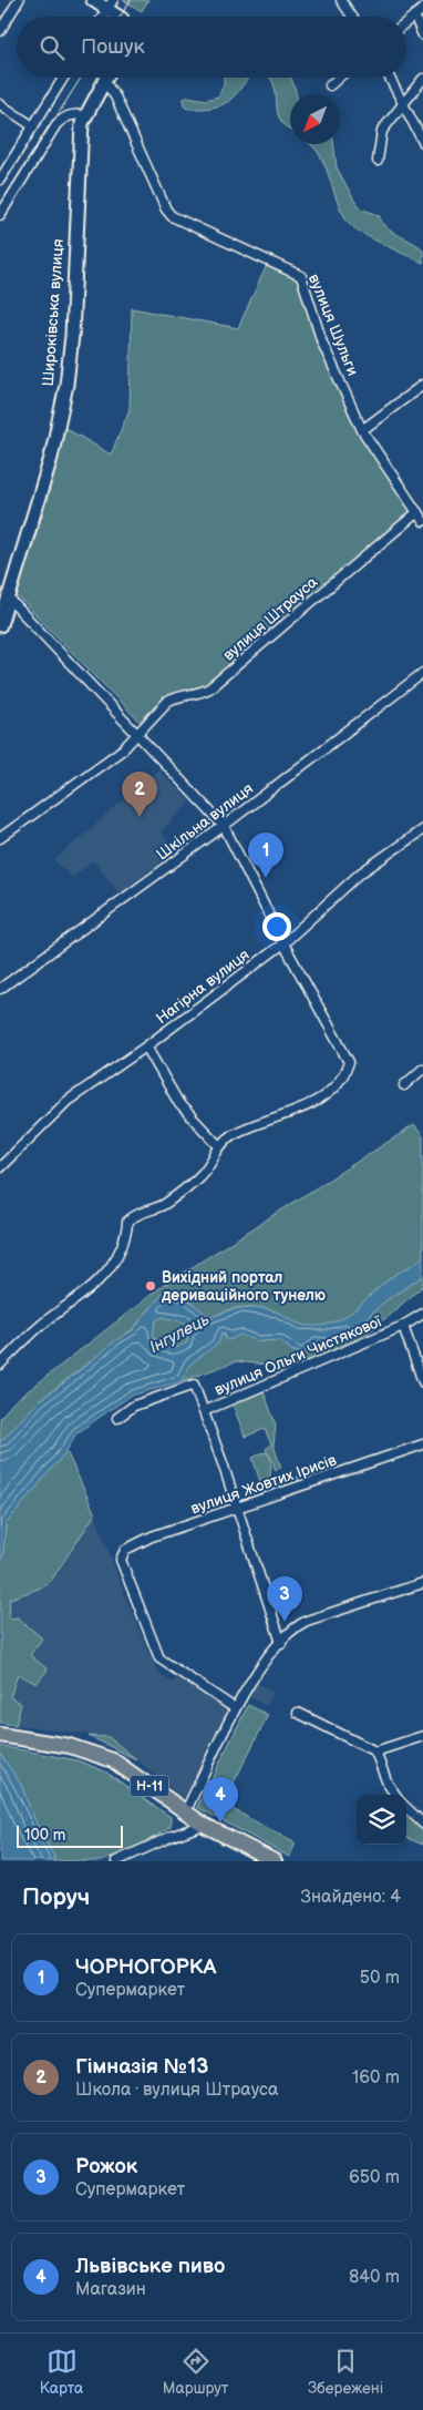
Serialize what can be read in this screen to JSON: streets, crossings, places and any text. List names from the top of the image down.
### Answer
{
  "streets": {
    "main road": ["Широківська вулиця", "Н-11"],
    "street": [
      "вулиця Шульги",
      "вулиця Штрауса",
      "Шкільна вулиця",
      "Нагірна вулиця",
      "вулиця Ольги Чистякової",
      "вулиця Жовтих Ірисів"
    ]
  },
  "crossings": [
    ["Широківська вулиця", "вулиця Шульги"],
    ["вулиця Шульги", "вулиця Штрауса"],
    ["вулиця Ольги Чистякової", "вулиця Жовтих Ірисів"]
  ],
  "water": ["Інгулець"],
  "places": ["Вихідний портал дериваційного тунелю"],
  "scale_bar": "100 m",
  "north": "bottom left",
  "page": {
    "search": "Пошук",
    "pins": [
      "2",
      "1",
      "3",
      "4"
    ],
    "scale": "100 m",
    "heading": ["Поруч", "Знайдено: 4"],
    "list": [
      {
        "mark": "1",
        "name": "ЧОРНОГОРКА",
        "note": "Супермаркет",
        "value": "50 m"
      },
      {
        "mark": "2",
        "name": "Гімназія №13",
        "note": "Школа · вулиця Штрауса",
        "value": "160 m"
      },
      {
        "mark": "3",
        "name": "Рожок",
        "note": "Супермаркет",
        "value": "650 m"
      },
      {
        "mark": "4",
        "name": "Львівське пиво",
        "note": "Магазин",
        "value": "840 m"
      }
    ],
    "nav": ["Карта", "Маршрут", "Збережені"]
  }
}
